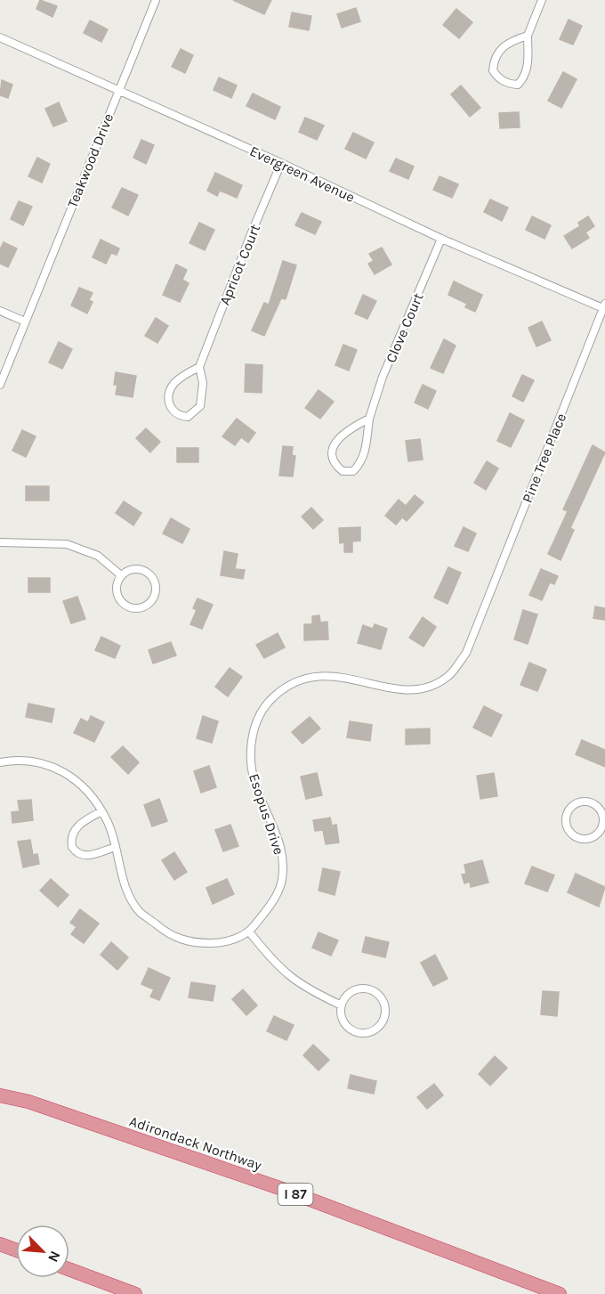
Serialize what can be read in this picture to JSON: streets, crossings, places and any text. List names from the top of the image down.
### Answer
{
  "streets": {
    "highway": ["Adirondack Northway", "I 87"],
    "street": [
      "Teakwood Drive",
      "Evergreen Avenue",
      "Apricot Court",
      "Clove Court",
      "Pine Tree Place",
      "Esopus Drive"
    ]
  },
  "crossings": [
    ["Teakwood Drive", "Evergreen Avenue"],
    ["Evergreen Avenue", "Apricot Court"],
    ["Evergreen Avenue", "Clove Court"],
    ["Evergreen Avenue", "Pine Tree Place"],
    ["Pine Tree Place", "Esopus Drive"]
  ],
  "north": "bottom right"
}
